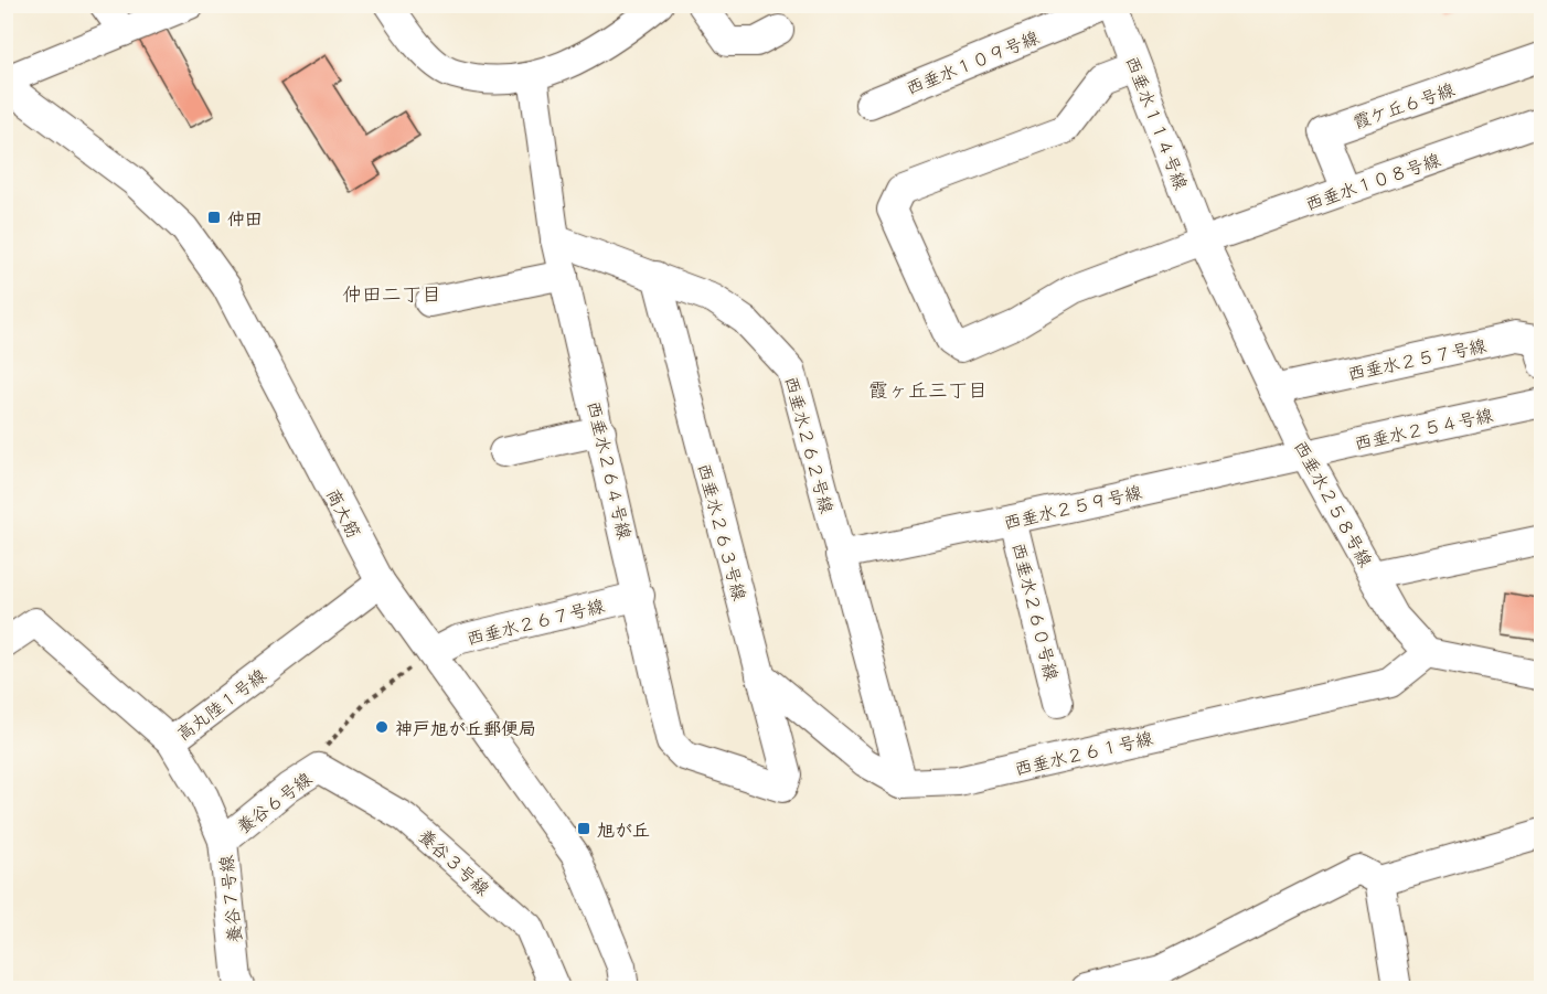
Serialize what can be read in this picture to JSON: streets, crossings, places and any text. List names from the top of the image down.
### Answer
{
  "streets": {
    "street": [
      "西垂水１０９号線",
      "霞ケ丘６号線",
      "西垂水１１４号線",
      "西垂水１０８号線",
      "西垂水２５７号線",
      "西垂水２５４号線",
      "西垂水２６２号線",
      "西垂水２６４号線",
      "西垂水２５８号線",
      "西垂水２５９号線",
      "商大筋",
      "西垂水２６３号線",
      "西垂水２６０号線",
      "西垂水２６７号線",
      "高丸陸１号線",
      "西垂水２６１号線",
      "養谷６号線",
      "養谷３号線",
      "養谷７号線"
    ]
  },
  "crossings": [
    ["西垂水１０９号線", "西垂水１１４号線"],
    ["霞ケ丘６号線", "西垂水１０８号線"],
    ["西垂水１１４号線", "西垂水１０８号線"],
    ["西垂水１１４号線", "西垂水２５８号線"],
    ["西垂水１０８号線", "西垂水２５８号線"],
    ["西垂水２５７号線", "西垂水２５８号線"],
    ["西垂水２５４号線", "西垂水２５８号線"],
    ["西垂水２５４号線", "西垂水２５９号線"],
    ["西垂水２６２号線", "西垂水２６４号線"],
    ["西垂水２６２号線", "西垂水２５９号線"],
    ["西垂水２６２号線", "西垂水２６３号線"],
    ["西垂水２６２号線", "西垂水２６１号線"],
    ["西垂水２６４号線", "西垂水２６３号線"],
    ["西垂水２６４号線", "西垂水２６７号線"],
    ["西垂水２５８号線", "西垂水２５９号線"],
    ["西垂水２５８号線", "西垂水２６１号線"],
    ["西垂水２５９号線", "西垂水２６０号線"],
    ["商大筋", "西垂水２６７号線"],
    ["商大筋", "高丸陸１号線"],
    ["商大筋", "養谷６号線"],
    ["西垂水２６７号線", "養谷６号線"],
    ["高丸陸１号線", "養谷７号線"],
    ["養谷６号線", "養谷３号線"],
    ["養谷６号線", "養谷７号線"]
  ],
  "districts": ["仲田二丁目", "霞ヶ丘三丁目"],
  "places": {
    "transit": ["仲田", "旭が丘"],
    "other": ["神戸旭が丘郵便局"]
  }
}
